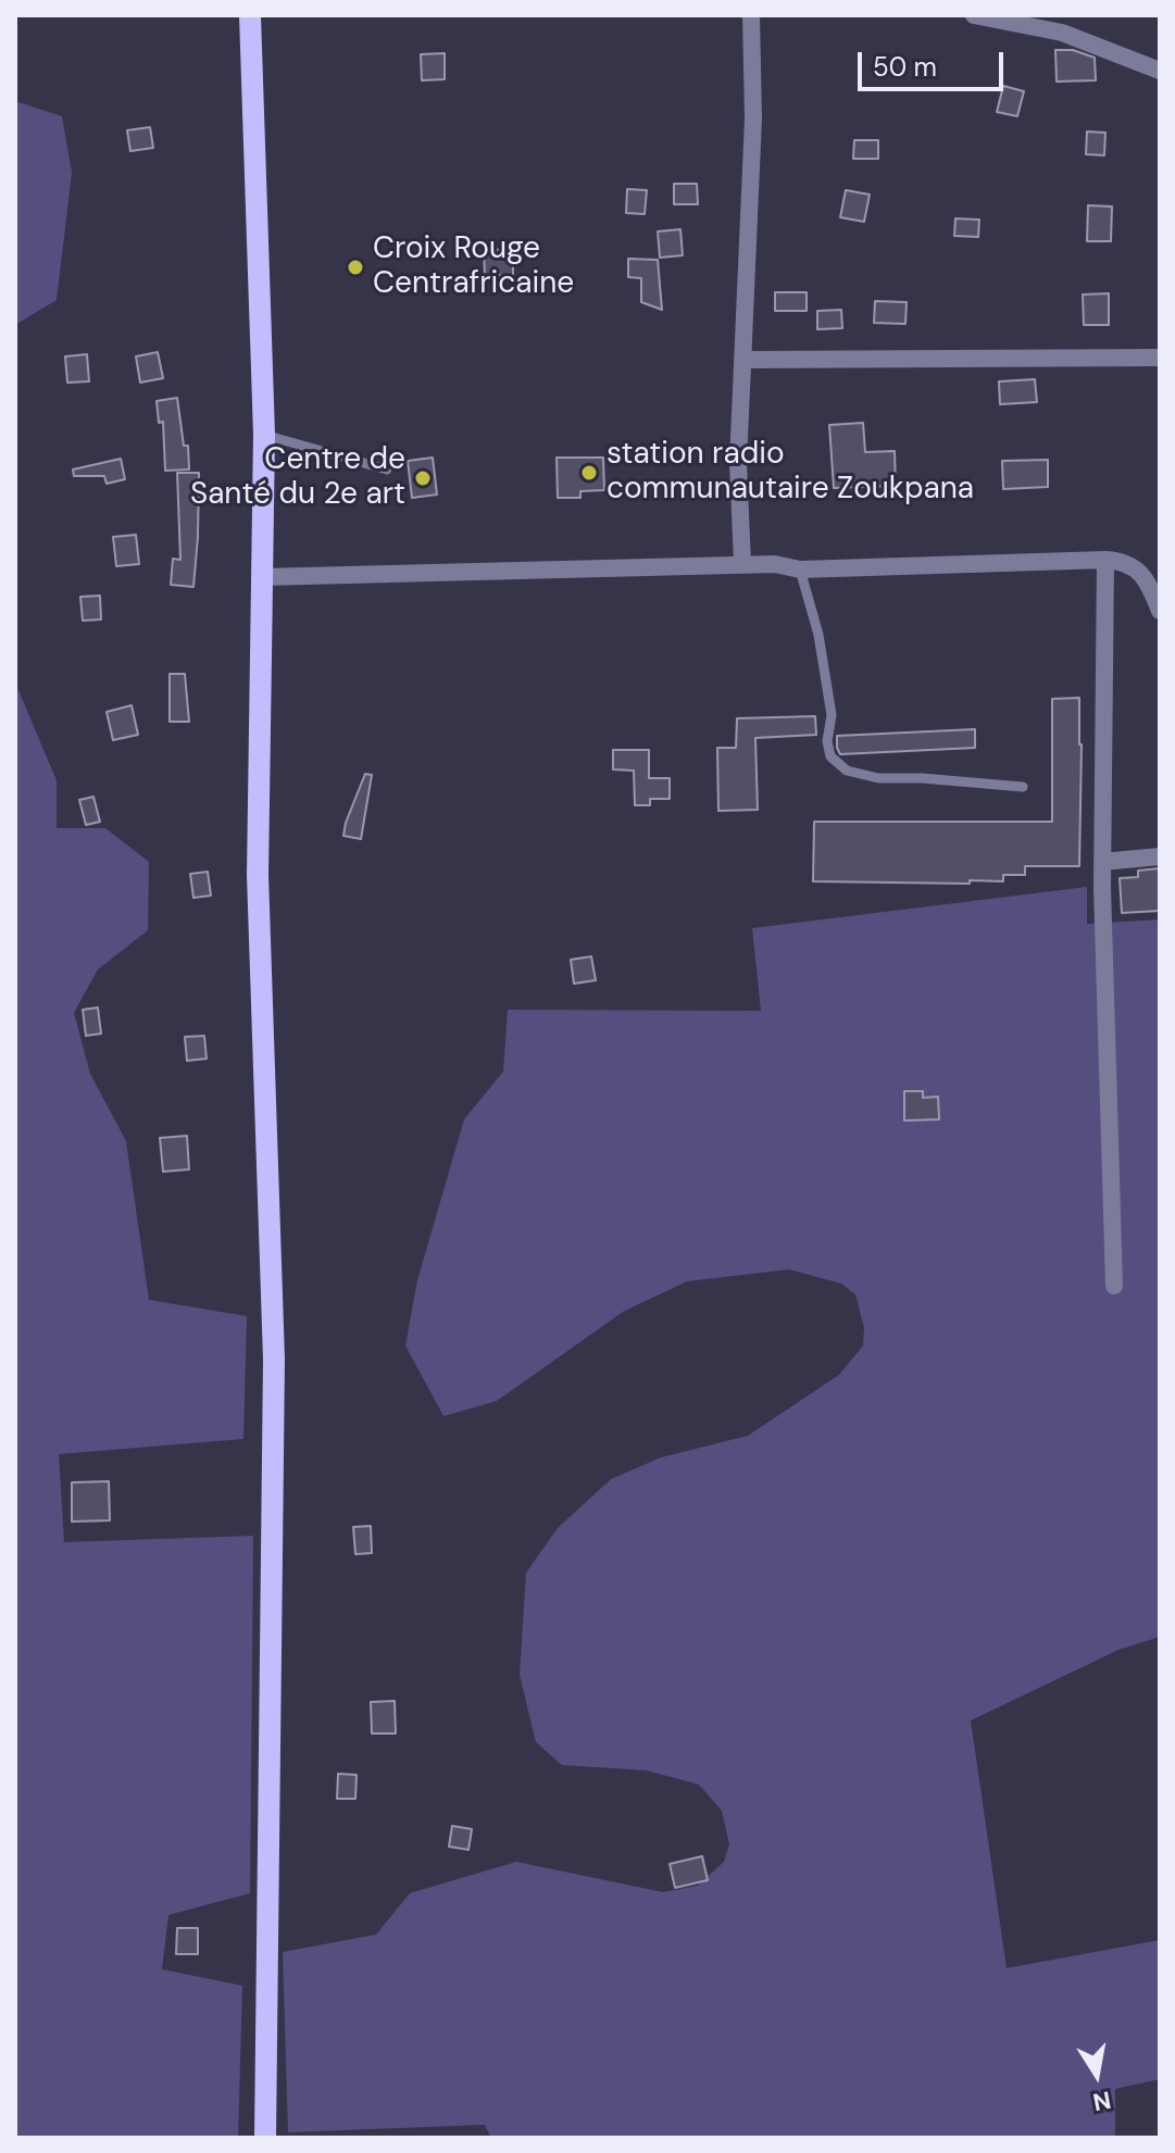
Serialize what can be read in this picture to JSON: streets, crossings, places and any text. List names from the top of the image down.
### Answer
{
  "places": ["Croix Rouge Centrafricaine", "station radio communautaire Zoukpana", "Centre de Santé du 2e art"],
  "scale_bar": "50 m",
  "north": "bottom"
}
